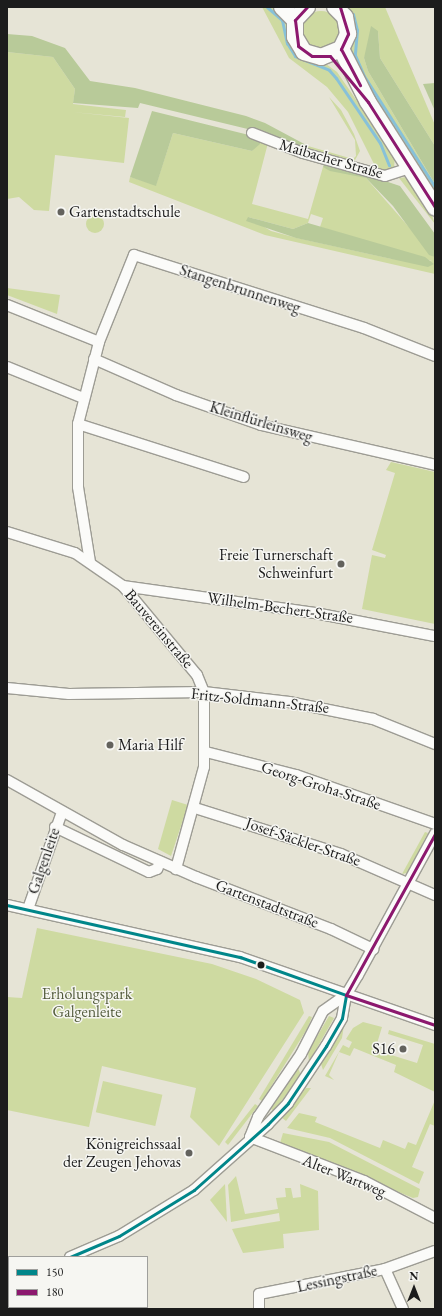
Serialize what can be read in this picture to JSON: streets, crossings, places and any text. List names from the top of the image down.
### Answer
{
  "streets": {
    "main road": ["Maibacher Straße"],
    "street": [
      "Stangenbrunnenweg",
      "Kleinflürleinsweg",
      "Wilhelm-Bechert-Straße",
      "Bauvereinstraße",
      "Fritz-Soldmann-Straße",
      "Georg-Groha-Straße",
      "Josef-Säckler-Straße",
      "Galgenleite",
      "Gartenstadtstraße",
      "Alter Wartweg",
      "Lessingstraße"
    ]
  },
  "crossings": [
    ["Wilhelm-Bechert-Straße", "Bauvereinstraße"],
    ["Bauvereinstraße", "Fritz-Soldmann-Straße"],
    ["Bauvereinstraße", "Georg-Groha-Straße"],
    ["Bauvereinstraße", "Josef-Säckler-Straße"],
    ["Bauvereinstraße", "Gartenstadtstraße"],
    ["Galgenleite", "Gartenstadtstraße"]
  ],
  "parks": ["Erholungspark Galgenleite"],
  "places": [
    "Gartenstadtschule",
    "Freie Turnerschaft Schweinfurt",
    "Maria Hilf",
    "S16",
    "Königreichssaal der Zeugen Jehovas"
  ],
  "lines": ["transit line 180", "transit line 150"],
  "legend": ["150", "180"],
  "north": "top"
}
